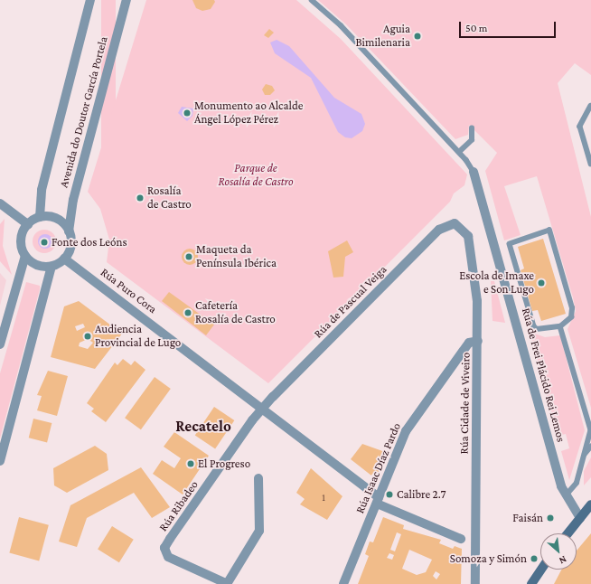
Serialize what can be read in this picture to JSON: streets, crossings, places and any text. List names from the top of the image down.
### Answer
{
  "streets": {
    "street": [
      "Avenida do Doutor García Portela",
      "Rúa Puro Cora",
      "Rúa de Pascual Veiga",
      "Rúa de Frei Plácido Rei Lemos",
      "Rúa Cidade de Viveiro",
      "Rúa Isaac Díaz Pardo",
      "Rúa Ribadeo"
    ]
  },
  "crossings": [
    ["Avenida do Doutor García Portela", "Rúa Puro Cora"],
    ["Rúa Puro Cora", "Rúa de Pascual Veiga"],
    ["Rúa Puro Cora", "Rúa Isaac Díaz Pardo"],
    ["Rúa Puro Cora", "Rúa Ribadeo"],
    ["Rúa de Pascual Veiga", "Rúa Cidade de Viveiro"],
    ["Rúa de Pascual Veiga", "Rúa Ribadeo"],
    ["Rúa Cidade de Viveiro", "Rúa Isaac Díaz Pardo"]
  ],
  "districts": ["Recatelo"],
  "parks": ["Parque de Rosalía de Castro"],
  "places": [
    "Aguia Bimilenaria",
    "Monumento ao Alcalde Ángel López Pérez",
    "Rosalía de Castro",
    "Fonte dos Leóns",
    "Maqueta da Península Ibérica",
    "Escola de Imaxe e Son Lugo",
    "Cafetería Rosalía de Castro",
    "Audiencia Provincial de Lugo",
    "El Progreso",
    "Calibre 2.7",
    "Faisán",
    "Somoza y Simón"
  ],
  "house_numbers": ["1"],
  "scale_bar": "50 m",
  "north": "bottom right"
}
